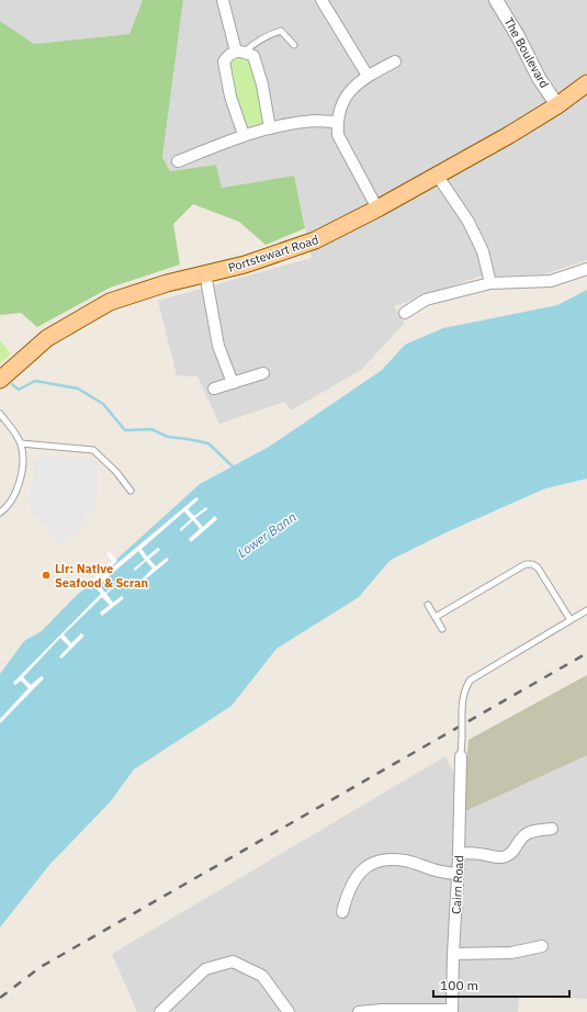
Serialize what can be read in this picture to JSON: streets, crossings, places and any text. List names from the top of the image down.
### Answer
{
  "streets": {
    "main road": ["Portstewart Road"],
    "street": ["The Boulevard", "Cairn Road"]
  },
  "crossings": [
    ["The Boulevard", "Portstewart Road"]
  ],
  "water": ["Lower Bann"],
  "places": ["Lir: Native Seafood & Scran"],
  "scale_bar": "100 m"
}
